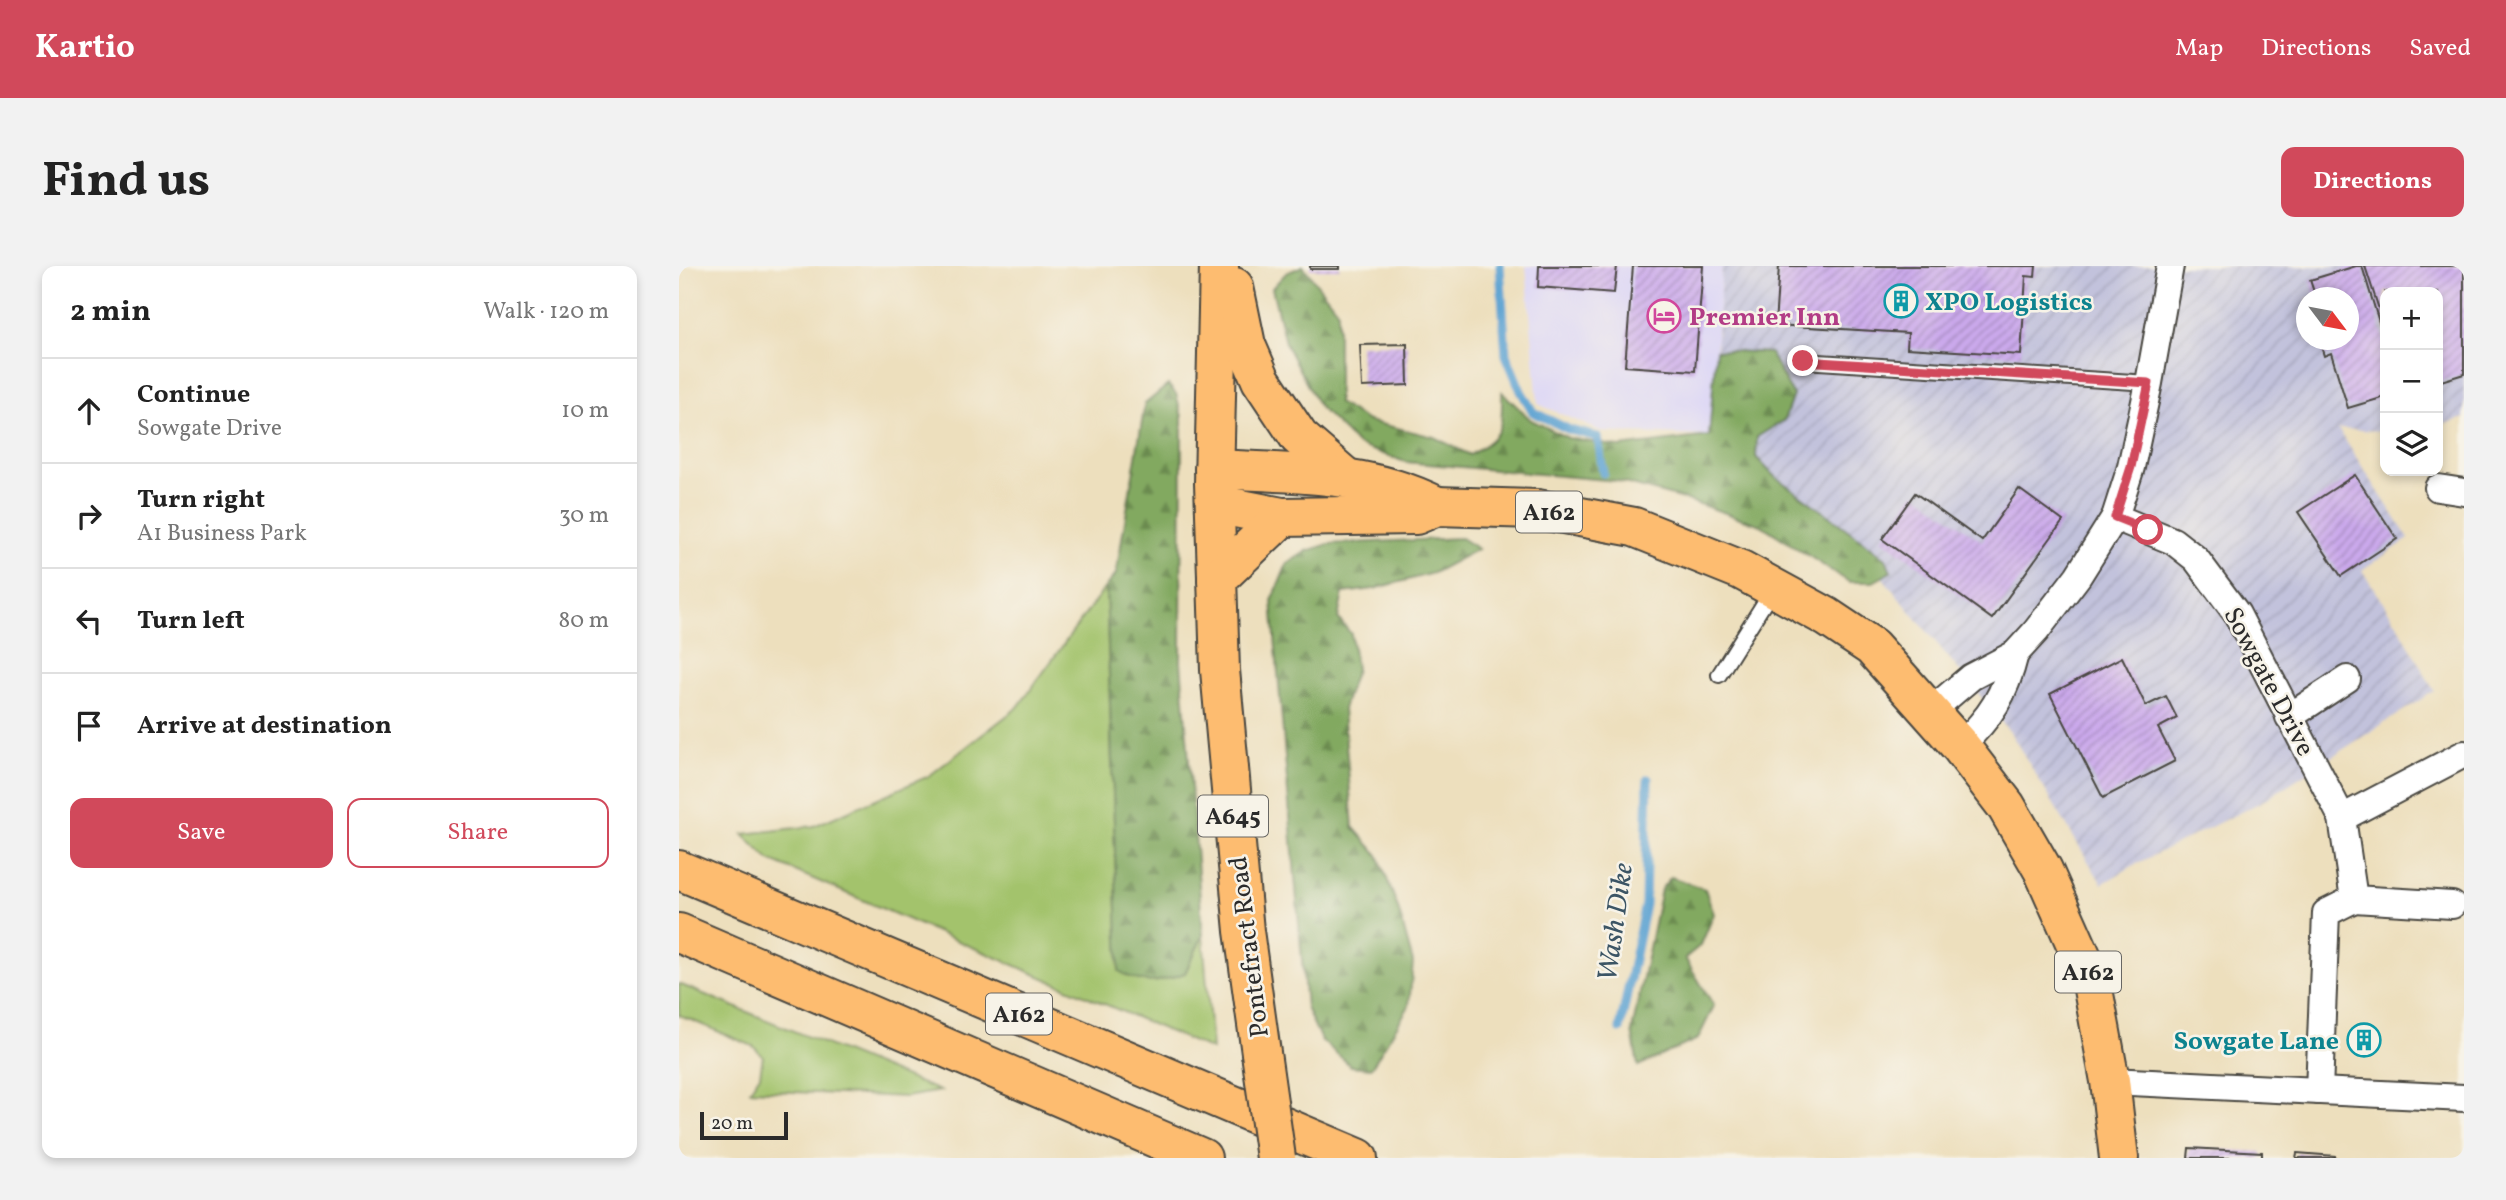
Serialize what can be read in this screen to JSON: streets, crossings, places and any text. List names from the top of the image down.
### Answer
{
  "streets": {
    "highway": ["A162", "A645", "Pontefract Road"],
    "street": ["Sowgate Drive"]
  },
  "crossings": [
    ["A162", "A645"],
    ["A162", "Pontefract Road"],
    ["A645", "Pontefract Road"]
  ],
  "water": ["Wash Dike"],
  "places": {
    "building": ["XPO Logistics", "Sowgate Lane"],
    "hotel": ["Premier Inn"]
  },
  "scale_bar": "20 m",
  "north": "bottom right",
  "page": {
    "header": "Kartio",
    "nav": ["Map", "Directions", "Saved"],
    "buttons": [
      "Directions",
      ["Save", "Share"]
    ],
    "title": "Find us",
    "heading": ["2 min", "Walk · 120 m"],
    "map_buttons": ["+", "−"],
    "list": [
      ["Continue", "Sowgate Drive", "10 m"],
      ["Turn right", "A1 Business Park", "30 m"],
      ["Turn left", "80 m"],
      "Arrive at destination"
    ],
    "scale": "20 m"
  }
}
